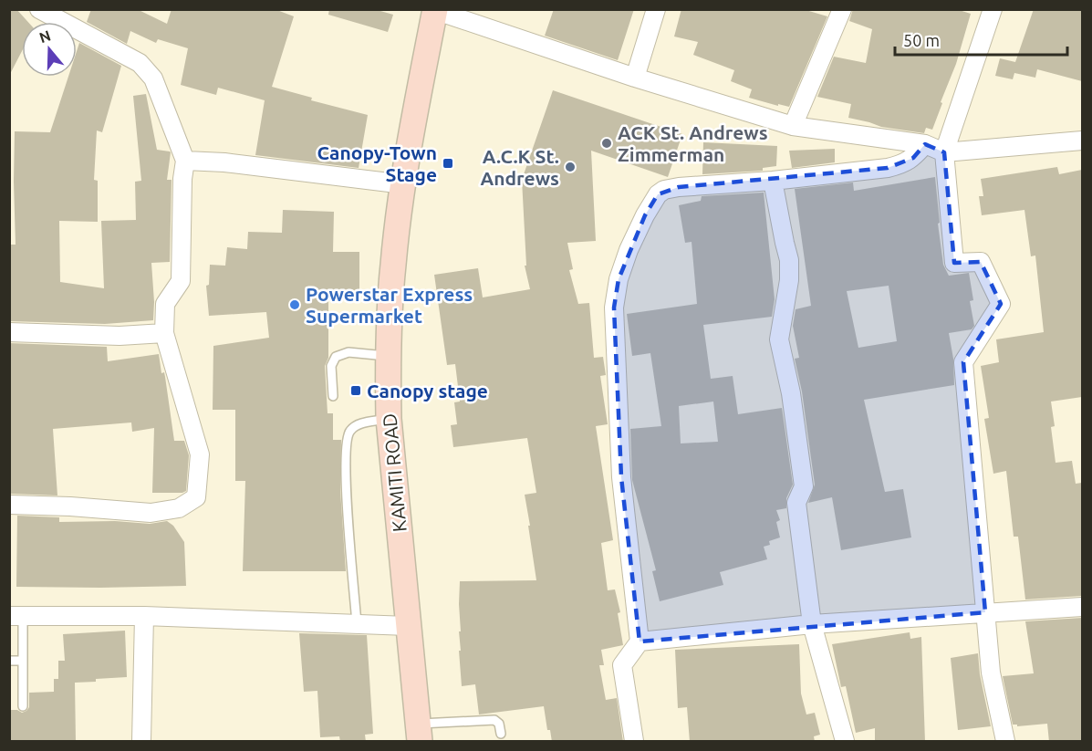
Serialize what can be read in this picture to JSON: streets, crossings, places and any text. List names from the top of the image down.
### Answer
{
  "streets": {
    "main road": ["KAMITI ROAD"]
  },
  "places": {
    "other": ["ACK St. Andrews Zimmerman", "A.C.K St. Andrews", "Powerstar Express Supermarket"],
    "transit": ["Canopy-Town Stage", "Canopy stage"]
  },
  "scale_bar": "50 m",
  "north": "top"
}
